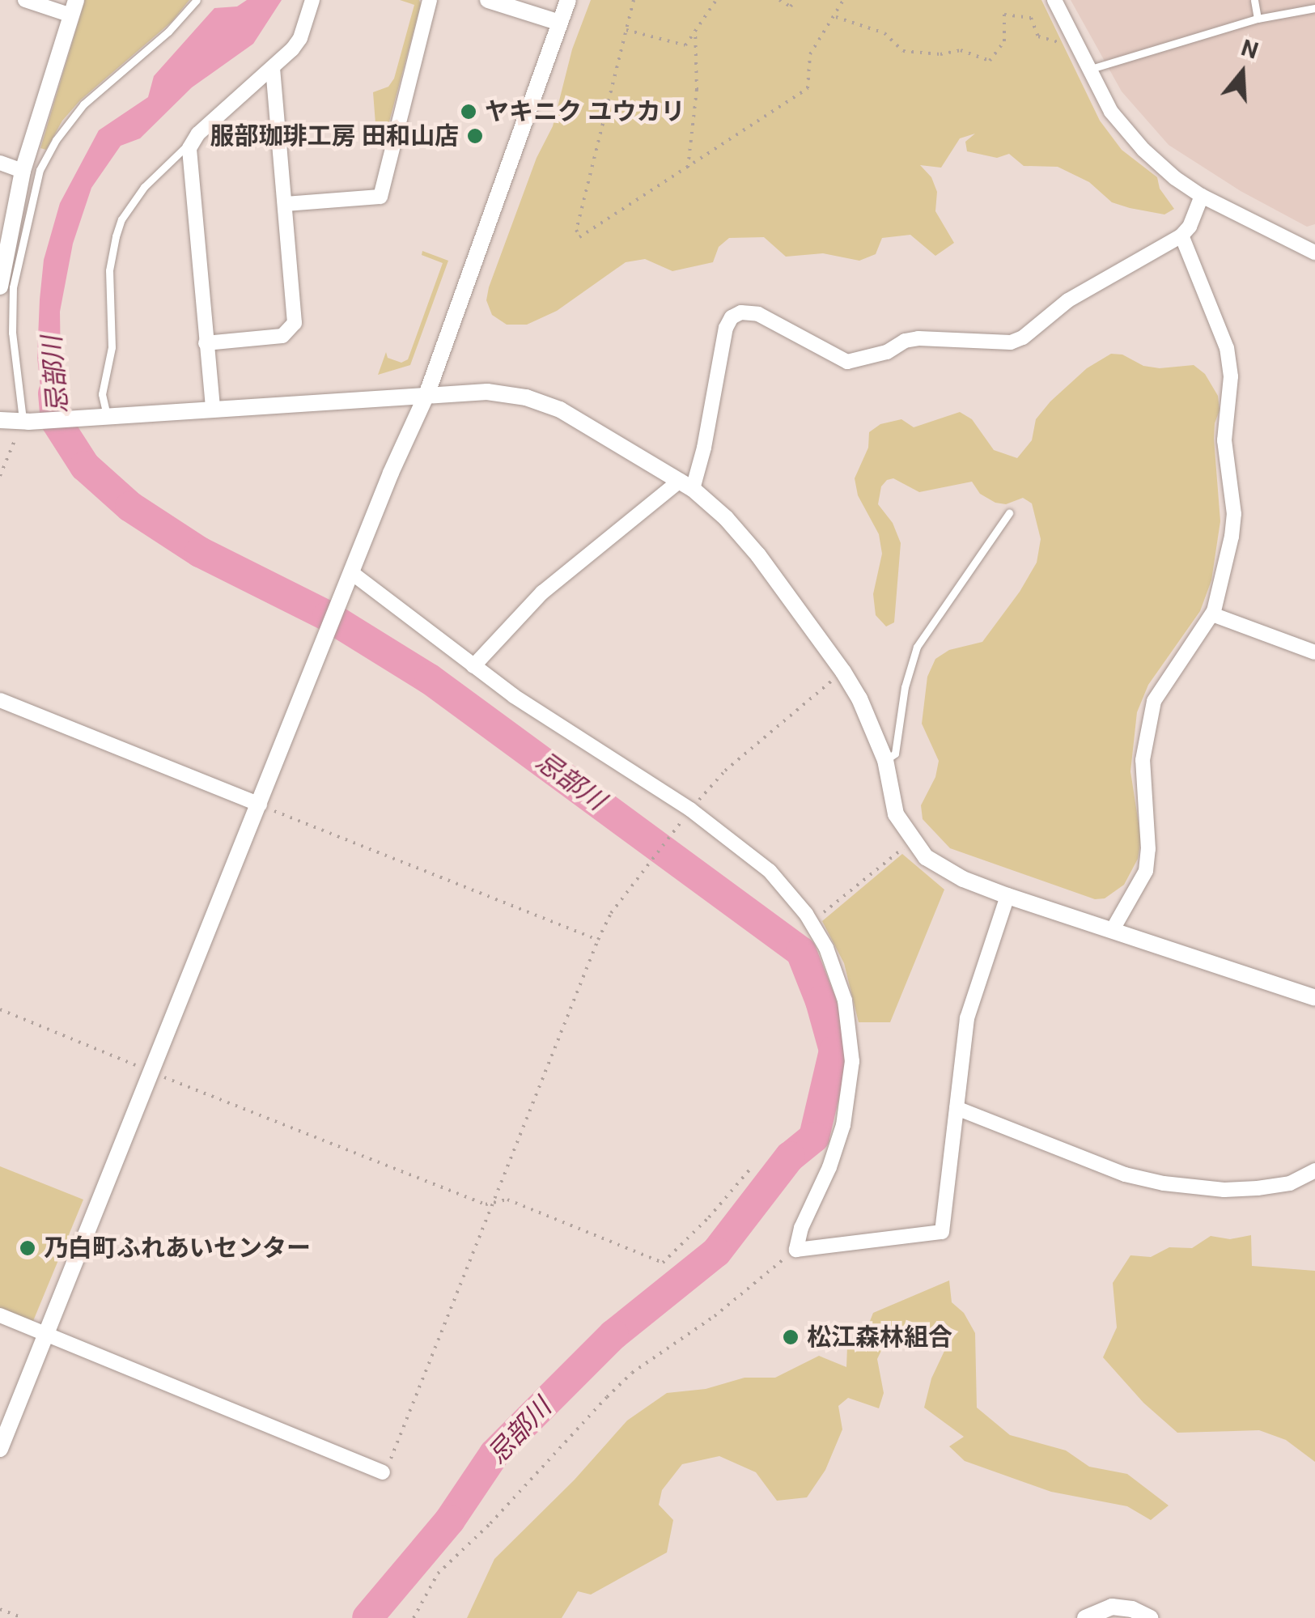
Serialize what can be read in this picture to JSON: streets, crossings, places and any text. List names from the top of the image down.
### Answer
{
  "water": ["忌部川"],
  "places": [
    "ヤキニク ユウカリ",
    "服部珈琲工房 田和山店",
    "乃白町ふれあいセンター",
    "松江森林組合"
  ],
  "north": "top"
}
